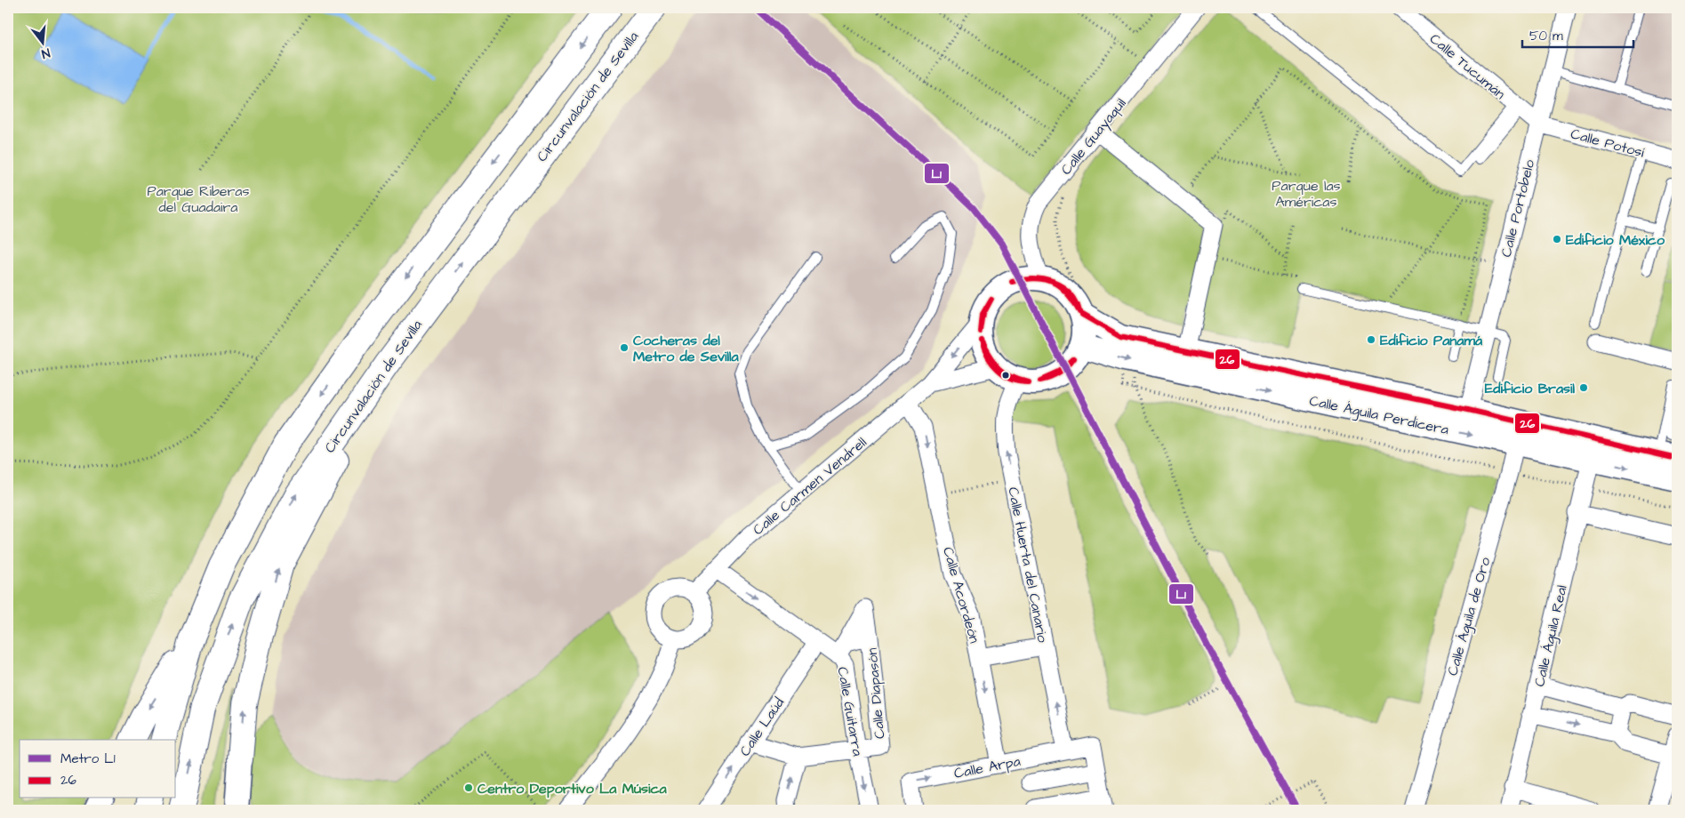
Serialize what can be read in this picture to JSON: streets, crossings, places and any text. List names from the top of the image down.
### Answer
{
  "streets": {
    "highway": ["Circunvalación de Sevilla"],
    "street": [
      "Calle Tucumán",
      "Calle Guayaquil",
      "Calle Potosí",
      "Calle Portobelo",
      "Calle Águila Perdicera",
      "Calle Carmen Vendrell",
      "Calle Huerta del Canario",
      "Calle Acordeón",
      "Calle Águila de Oro",
      "Calle Águila Real",
      "Calle Diapasón",
      "Calle Guitarra",
      "Calle Laúd",
      "Calle Arpa"
    ]
  },
  "crossings": [
    ["Calle Tucumán", "Calle Potosí"],
    ["Calle Tucumán", "Calle Portobelo"],
    ["Calle Guayaquil", "Calle Águila Perdicera"],
    ["Calle Guayaquil", "Calle Carmen Vendrell"],
    ["Calle Guayaquil", "Calle Huerta del Canario"],
    ["Calle Potosí", "Calle Portobelo"],
    ["Calle Portobelo", "Calle Águila Perdicera"],
    ["Calle Águila Perdicera", "Calle Carmen Vendrell"],
    ["Calle Águila Perdicera", "Calle Huerta del Canario"],
    ["Calle Águila Perdicera", "Calle Águila de Oro"],
    ["Calle Águila Perdicera", "Calle Águila Real"],
    ["Calle Carmen Vendrell", "Calle Huerta del Canario"],
    ["Calle Carmen Vendrell", "Calle Acordeón"],
    ["Calle Carmen Vendrell", "Calle Guitarra"],
    ["Calle Huerta del Canario", "Calle Arpa"],
    ["Calle Acordeón", "Calle Arpa"],
    ["Calle Diapasón", "Calle Guitarra"],
    ["Calle Guitarra", "Calle Laúd"]
  ],
  "one_way": [
    "Calle Huerta del Canario",
    "Calle Acordeón",
    "Calle Guitarra",
    "Calle Arpa"
  ],
  "parks": ["Parque las Américas", "Parque Riberas del Guadaira"],
  "places": [
    "Edificio México",
    "Edificio Panamá",
    "Cocheras del Metro de Sevilla",
    "Edificio Brasil",
    "Centro Deportivo La Música"
  ],
  "lines": ["metro line L1", "transit line 26"],
  "legend": ["Metro L1", "26"],
  "scale_bar": "50 m",
  "north": "bottom"
}
